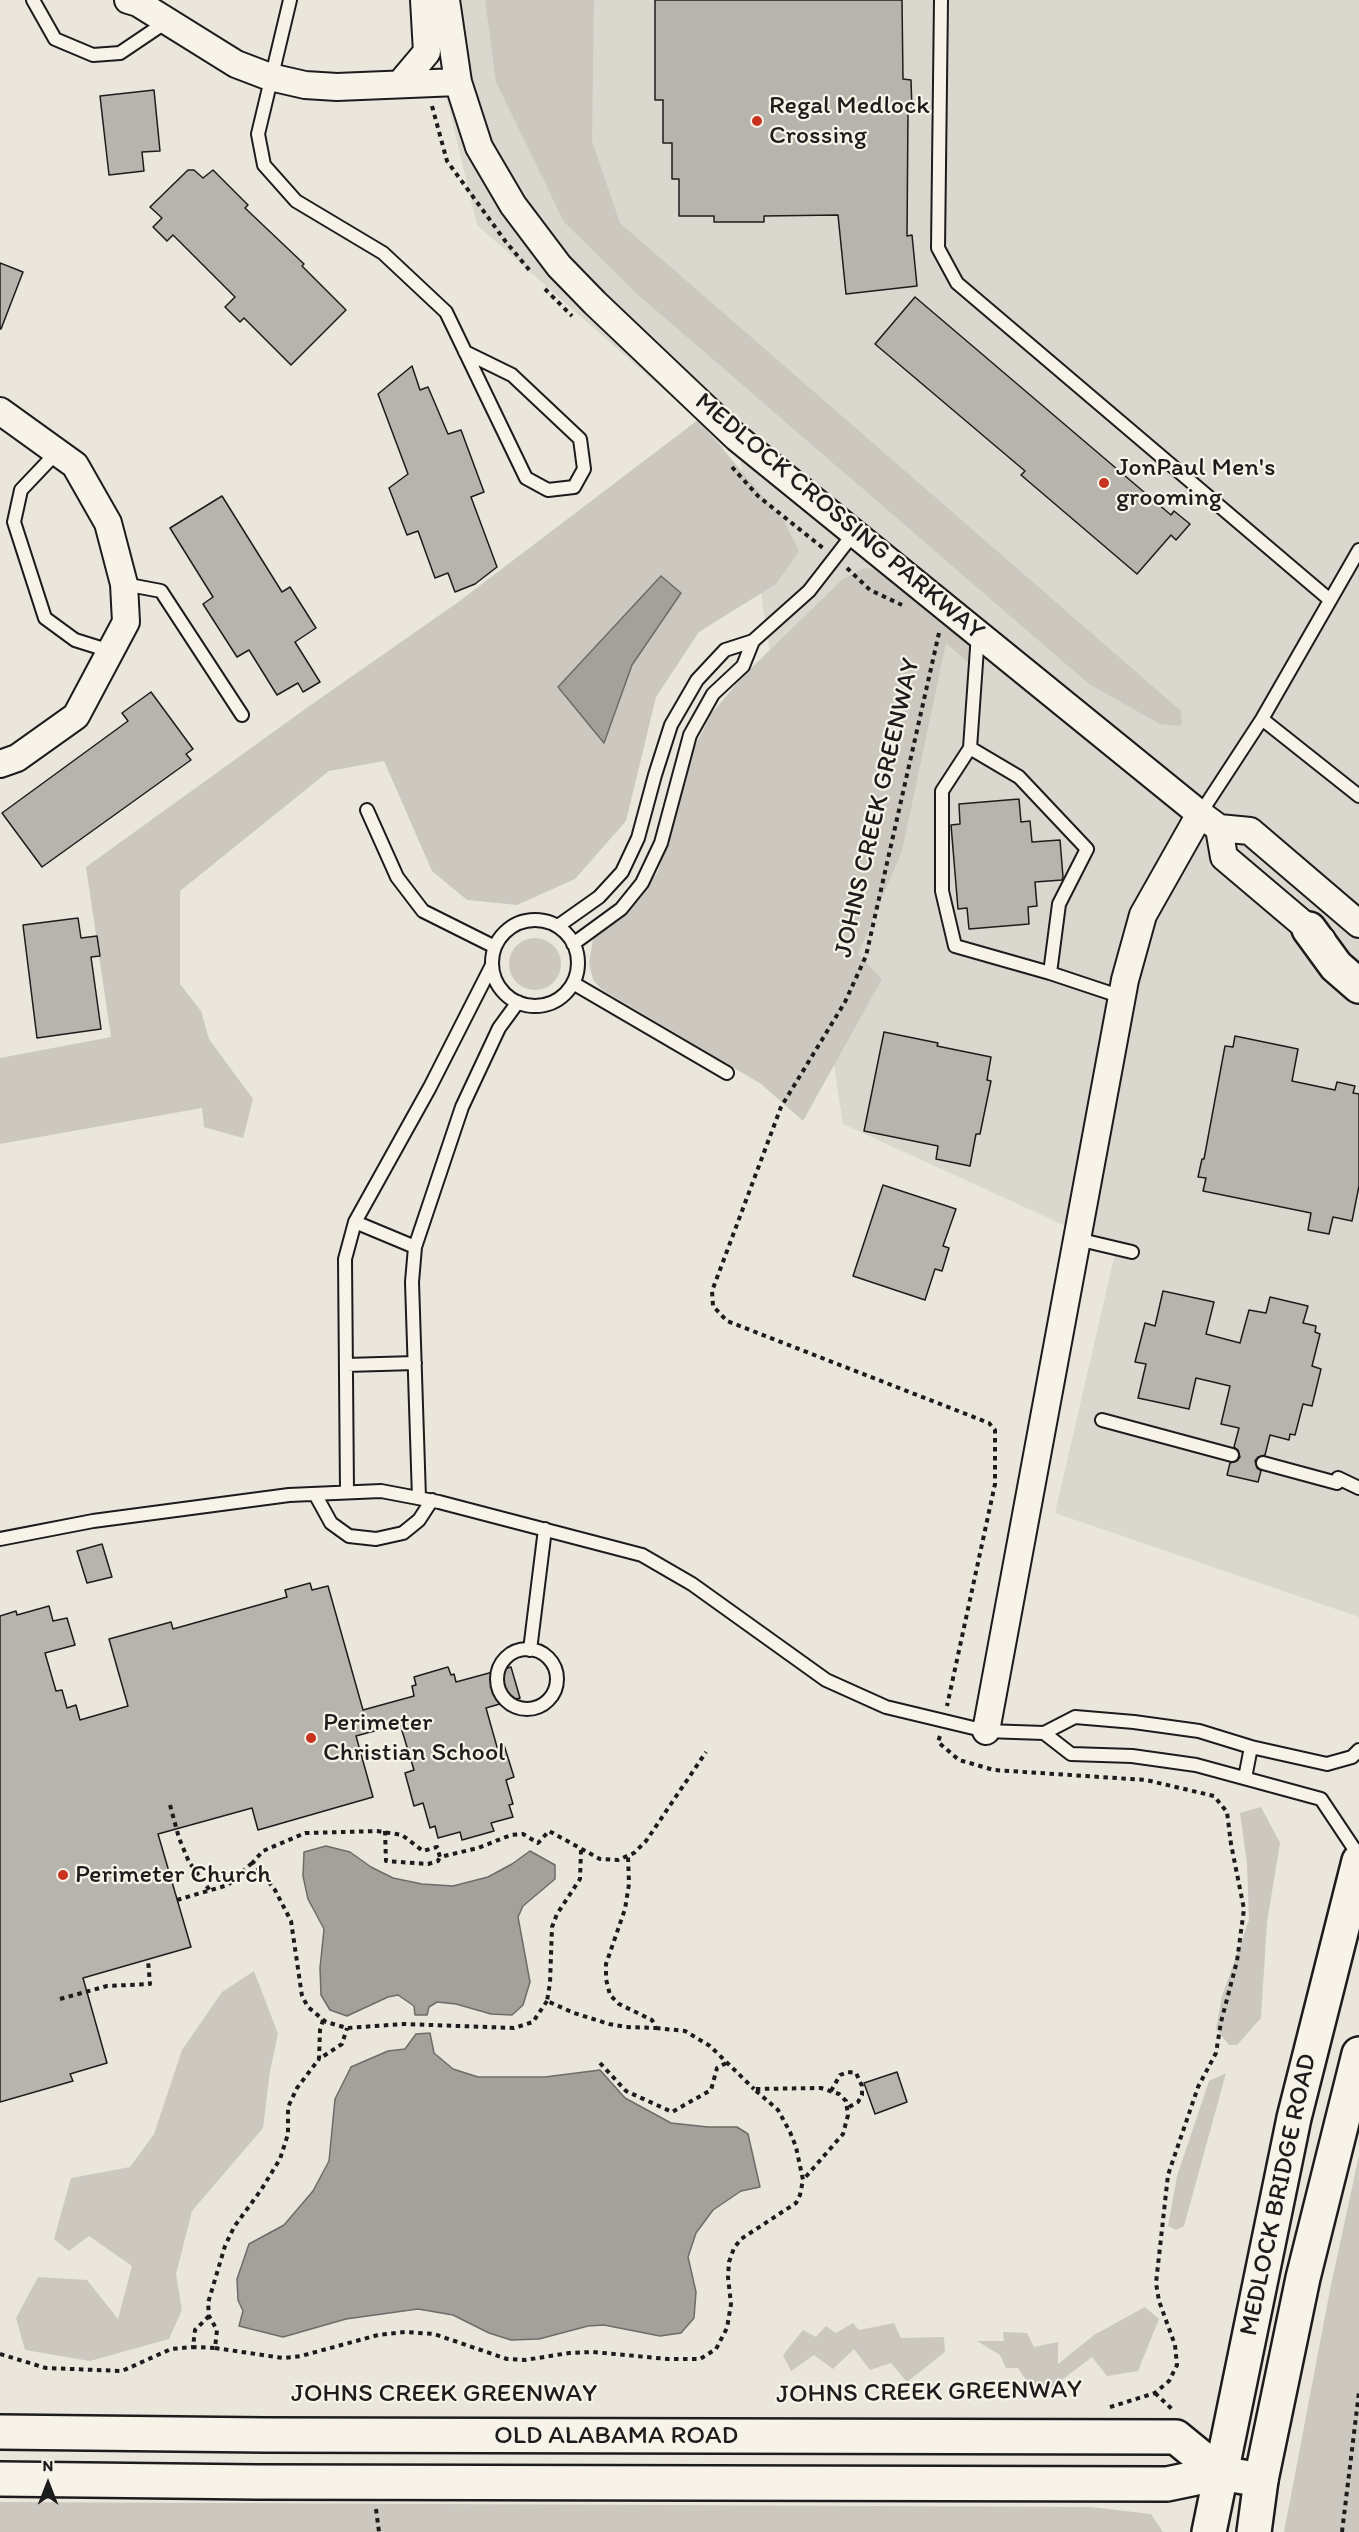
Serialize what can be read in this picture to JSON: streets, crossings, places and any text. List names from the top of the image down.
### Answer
{
  "streets": {
    "main road": ["MEDLOCK BRIDGE ROAD", "OLD ALABAMA ROAD"],
    "street": ["MEDLOCK CROSSING PARKWAY"],
    "path": ["JOHNS CREEK GREENWAY"]
  },
  "crossings": [
    ["MEDLOCK BRIDGE ROAD", "OLD ALABAMA ROAD"]
  ],
  "places": [
    "Regal Medlock Crossing",
    "JonPaul Men's grooming",
    "Perimeter Christian School",
    "Perimeter Church"
  ],
  "north": "top"
}
